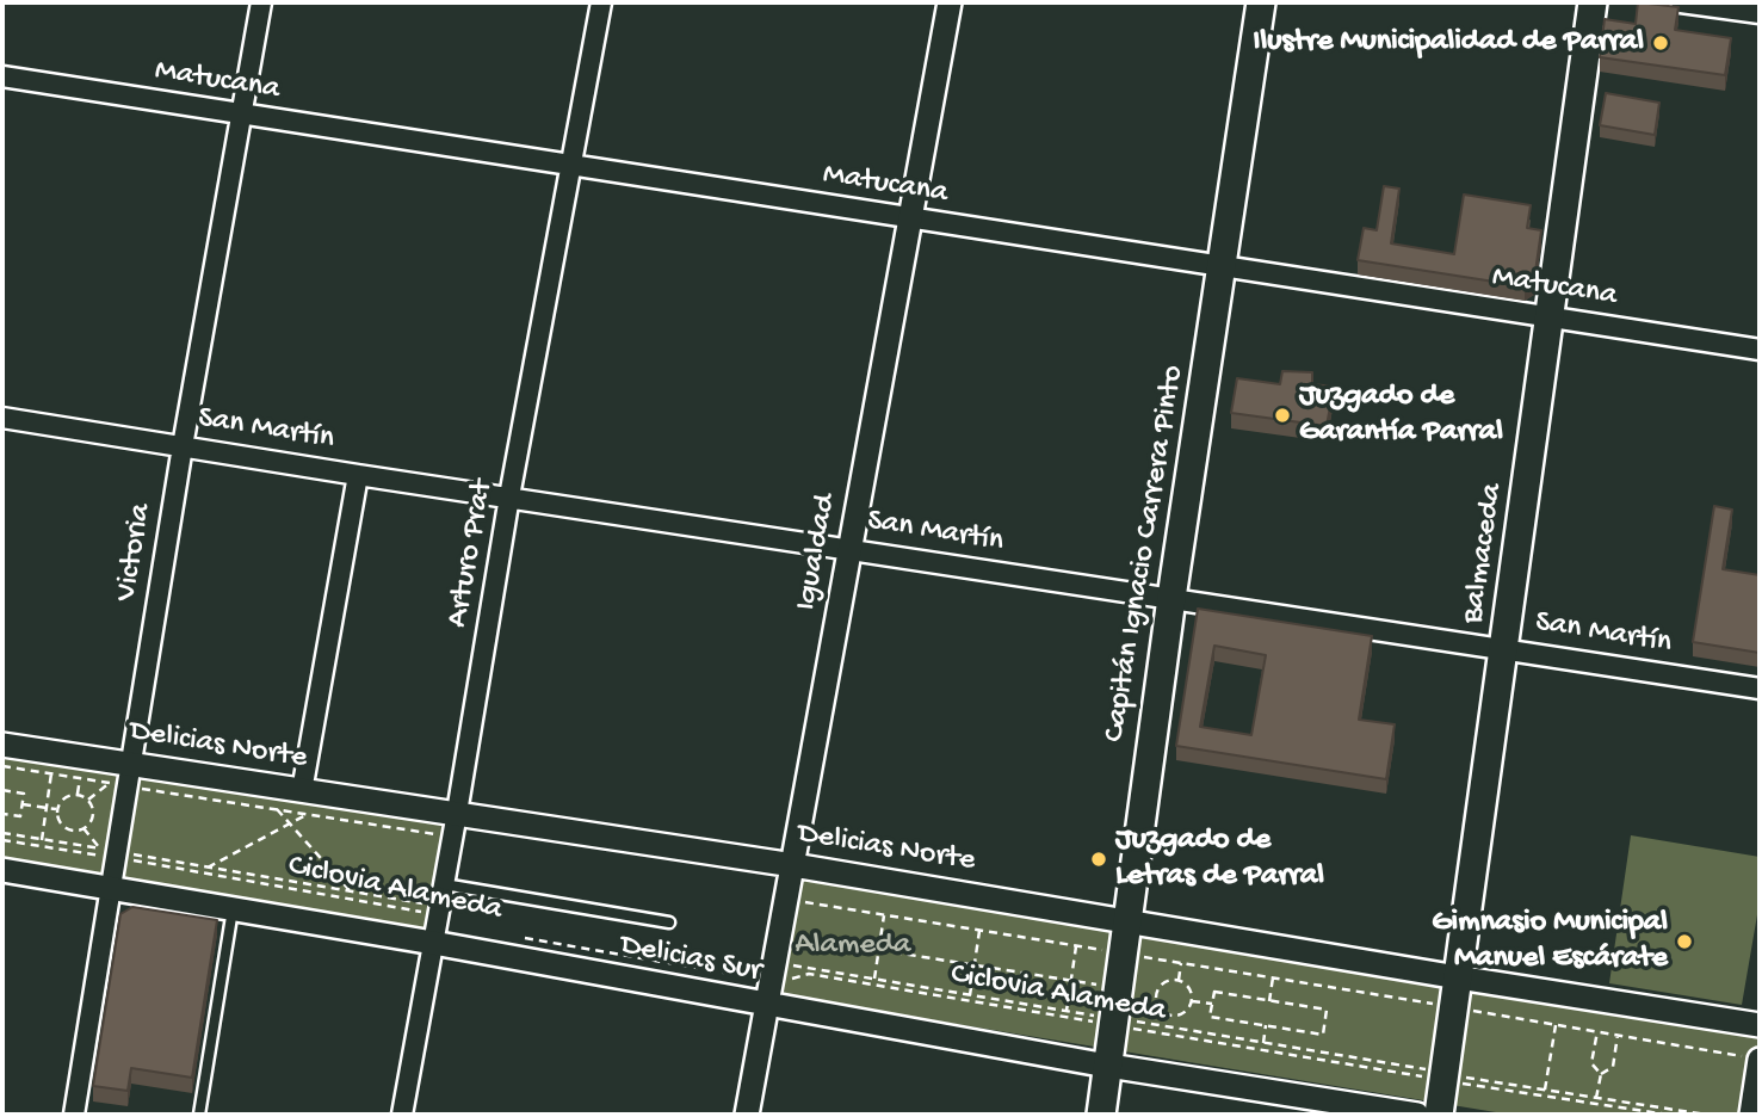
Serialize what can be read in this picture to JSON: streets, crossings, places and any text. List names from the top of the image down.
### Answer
{
  "streets": {
    "main road": ["Capitán Ignacio Carrera Pinto", "Balmaceda"],
    "street": [
      "Matucana",
      "San Martín",
      "Victoria",
      "Igualdad",
      "Arturo Prat",
      "Delicias Norte",
      "Delicias Sur"
    ],
    "path": ["Ciclovia Alameda"]
  },
  "crossings": [
    ["Matucana", "Victoria"],
    ["Matucana", "Igualdad"],
    ["Matucana", "Arturo Prat"],
    ["Matucana", "Capitán Ignacio Carrera Pinto"],
    ["Matucana", "Balmaceda"],
    ["San Martín", "Victoria"],
    ["San Martín", "Igualdad"],
    ["San Martín", "Arturo Prat"],
    ["San Martín", "Capitán Ignacio Carrera Pinto"],
    ["San Martín", "Balmaceda"],
    ["Victoria", "Delicias Norte"],
    ["Victoria", "Ciclovia Alameda"],
    ["Victoria", "Delicias Sur"],
    ["Igualdad", "Delicias Norte"],
    ["Igualdad", "Ciclovia Alameda"],
    ["Igualdad", "Delicias Sur"],
    ["Arturo Prat", "Delicias Norte"],
    ["Arturo Prat", "Delicias Sur"],
    ["Capitán Ignacio Carrera Pinto", "Delicias Norte"],
    ["Capitán Ignacio Carrera Pinto", "Ciclovia Alameda"],
    ["Capitán Ignacio Carrera Pinto", "Delicias Sur"],
    ["Balmaceda", "Delicias Norte"],
    ["Balmaceda", "Ciclovia Alameda"]
  ],
  "parks": ["Alameda"],
  "places": [
    "Ilustre Municipalidad de Parral",
    "Juzgado de Garantía Parral",
    "Juzgado de Letras de Parral",
    "Gimnasio Municipal Manuel Escárate"
  ]
}
